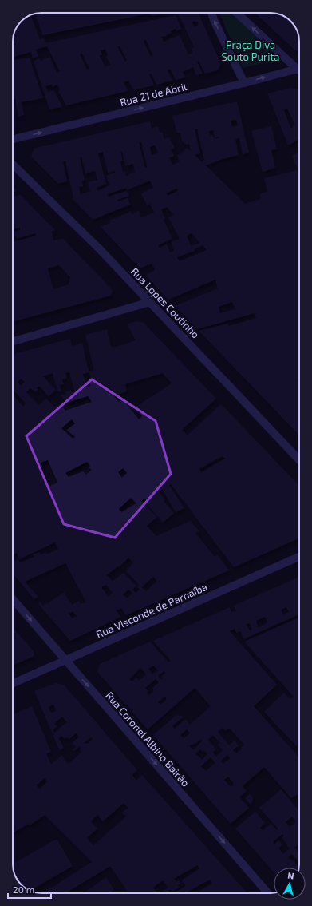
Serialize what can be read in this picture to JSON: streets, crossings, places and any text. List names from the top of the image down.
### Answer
{
  "streets": {
    "street": [
      "Rua 21 de Abril",
      "Rua Lopes Coutinho",
      "Rua Visconde de Parnaíba",
      "Rua Coronel Albino Bairão"
    ]
  },
  "crossings": [
    ["Rua Visconde de Parnaíba", "Rua Coronel Albino Bairão"]
  ],
  "one_way": ["Rua 21 de Abril", "Rua Coronel Albino Bairão"],
  "parks": ["Praça Diva Souto Purita"],
  "scale_bar": "20 m",
  "north": "top"
}
